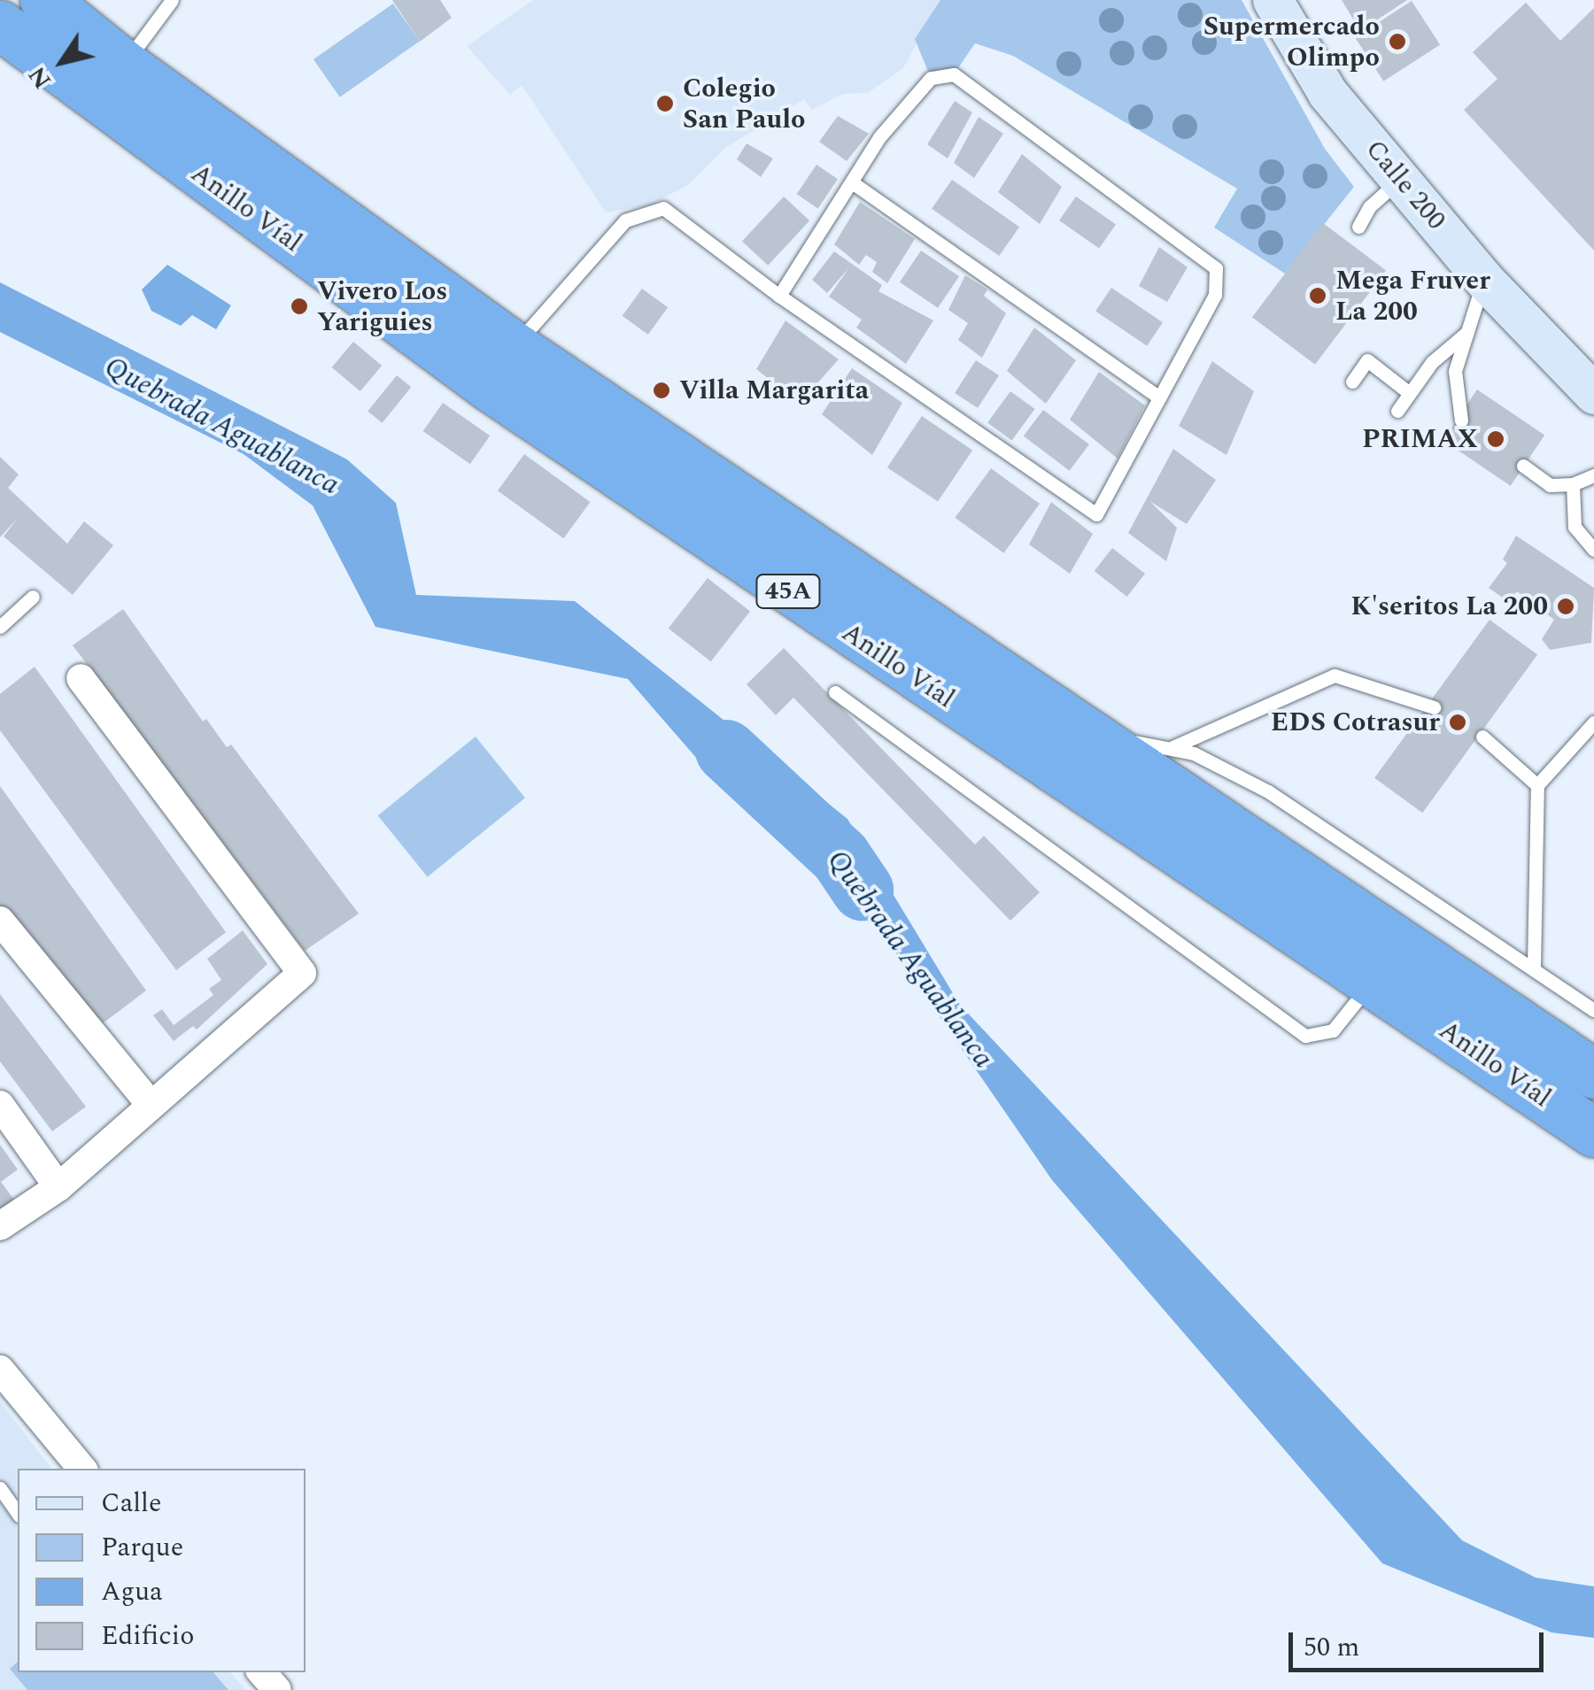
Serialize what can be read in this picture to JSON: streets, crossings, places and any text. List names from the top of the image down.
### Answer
{
  "streets": {
    "highway": ["Anillo Víal", "45A"],
    "main road": ["Calle 200"]
  },
  "water": ["Quebrada Aguablanca"],
  "places": [
    "Supermercado Olimpo",
    "Colegio San Paulo",
    "Mega Fruver La 200",
    "Vivero Los Yariguies",
    "Villa Margarita",
    "PRIMAX",
    "K'seritos La 200",
    "EDS Cotrasur"
  ],
  "legend": [
    "Calle",
    "Parque",
    "Agua",
    "Edificio"
  ],
  "scale_bar": "50 m",
  "north": "bottom left"
}
